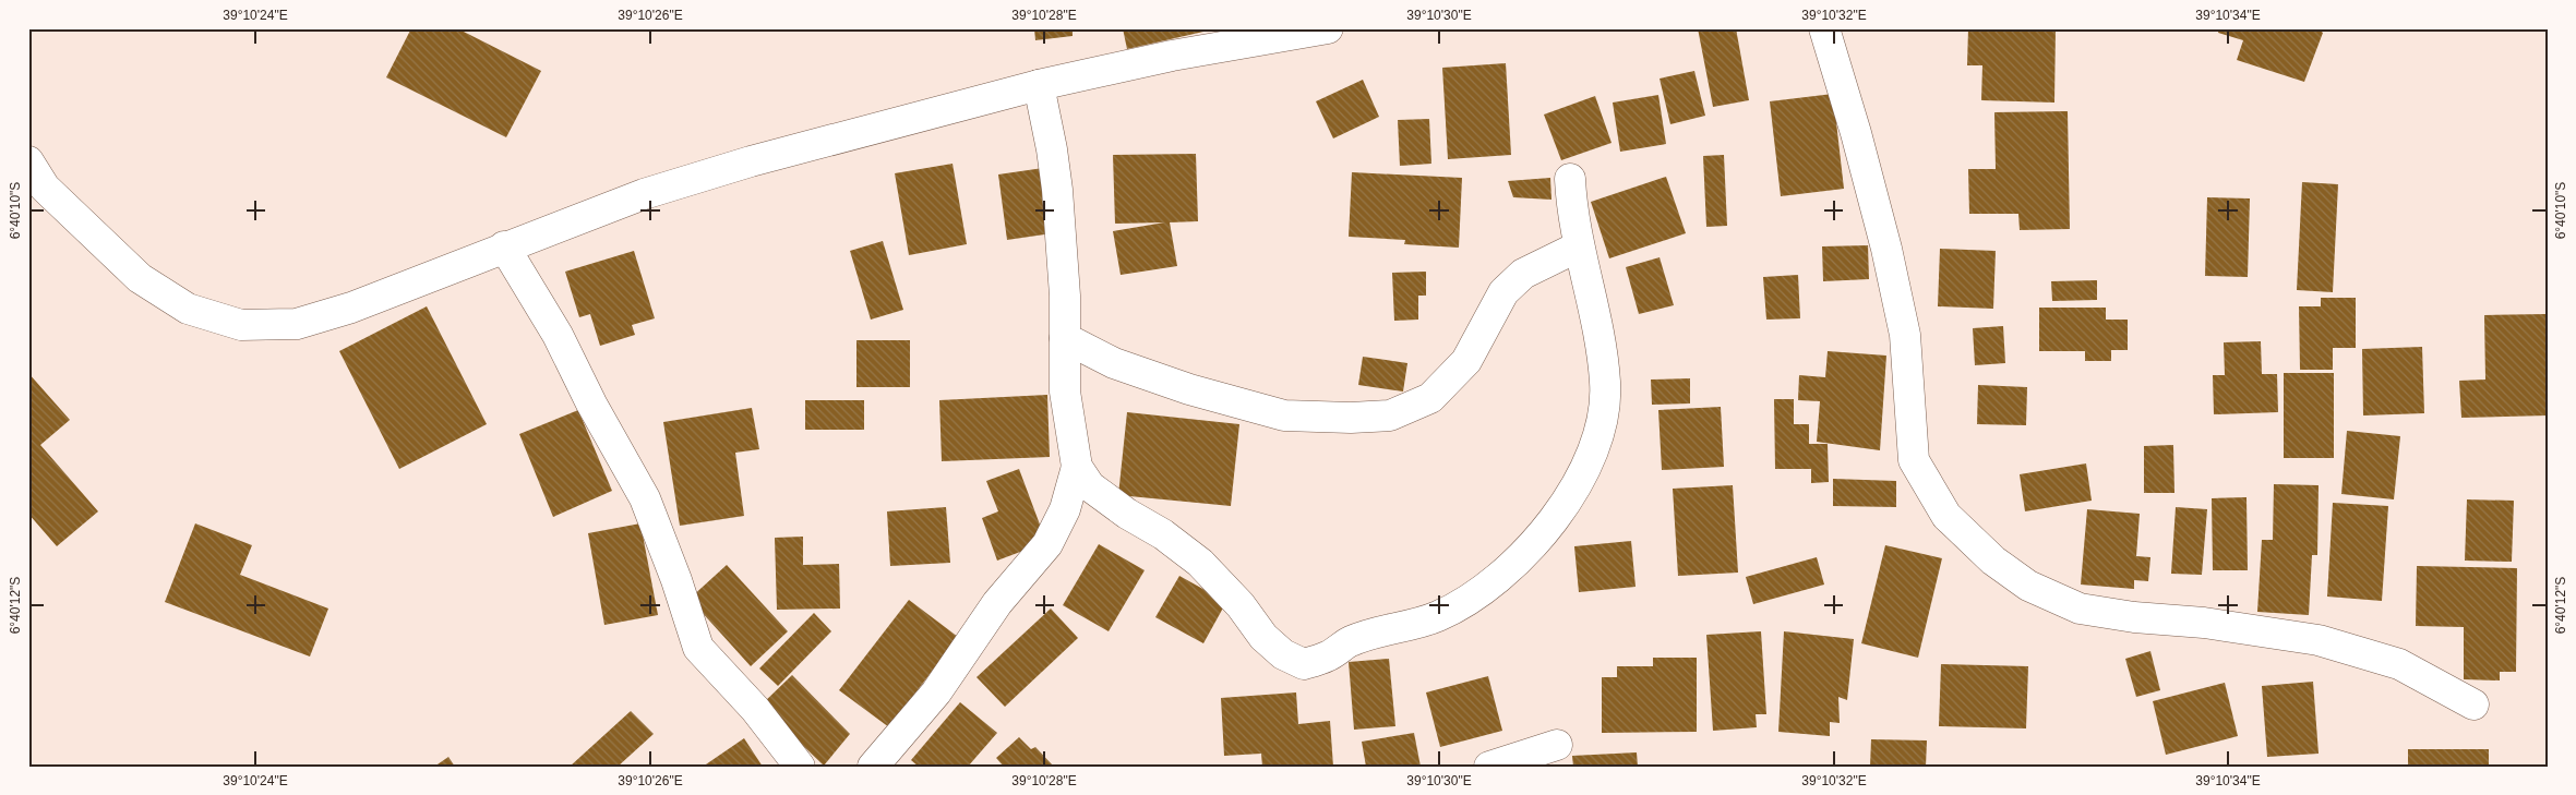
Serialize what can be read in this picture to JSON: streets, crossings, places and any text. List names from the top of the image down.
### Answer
{
  "coordinates": [
    "39°10'24\"E",
    "39°10'26\"E",
    "39°10'28\"E",
    "39°10'30\"E",
    "39°10'32\"E",
    "39°10'34\"E",
    "6°40'10\"S",
    "6°40'12\"S"
  ]
}
